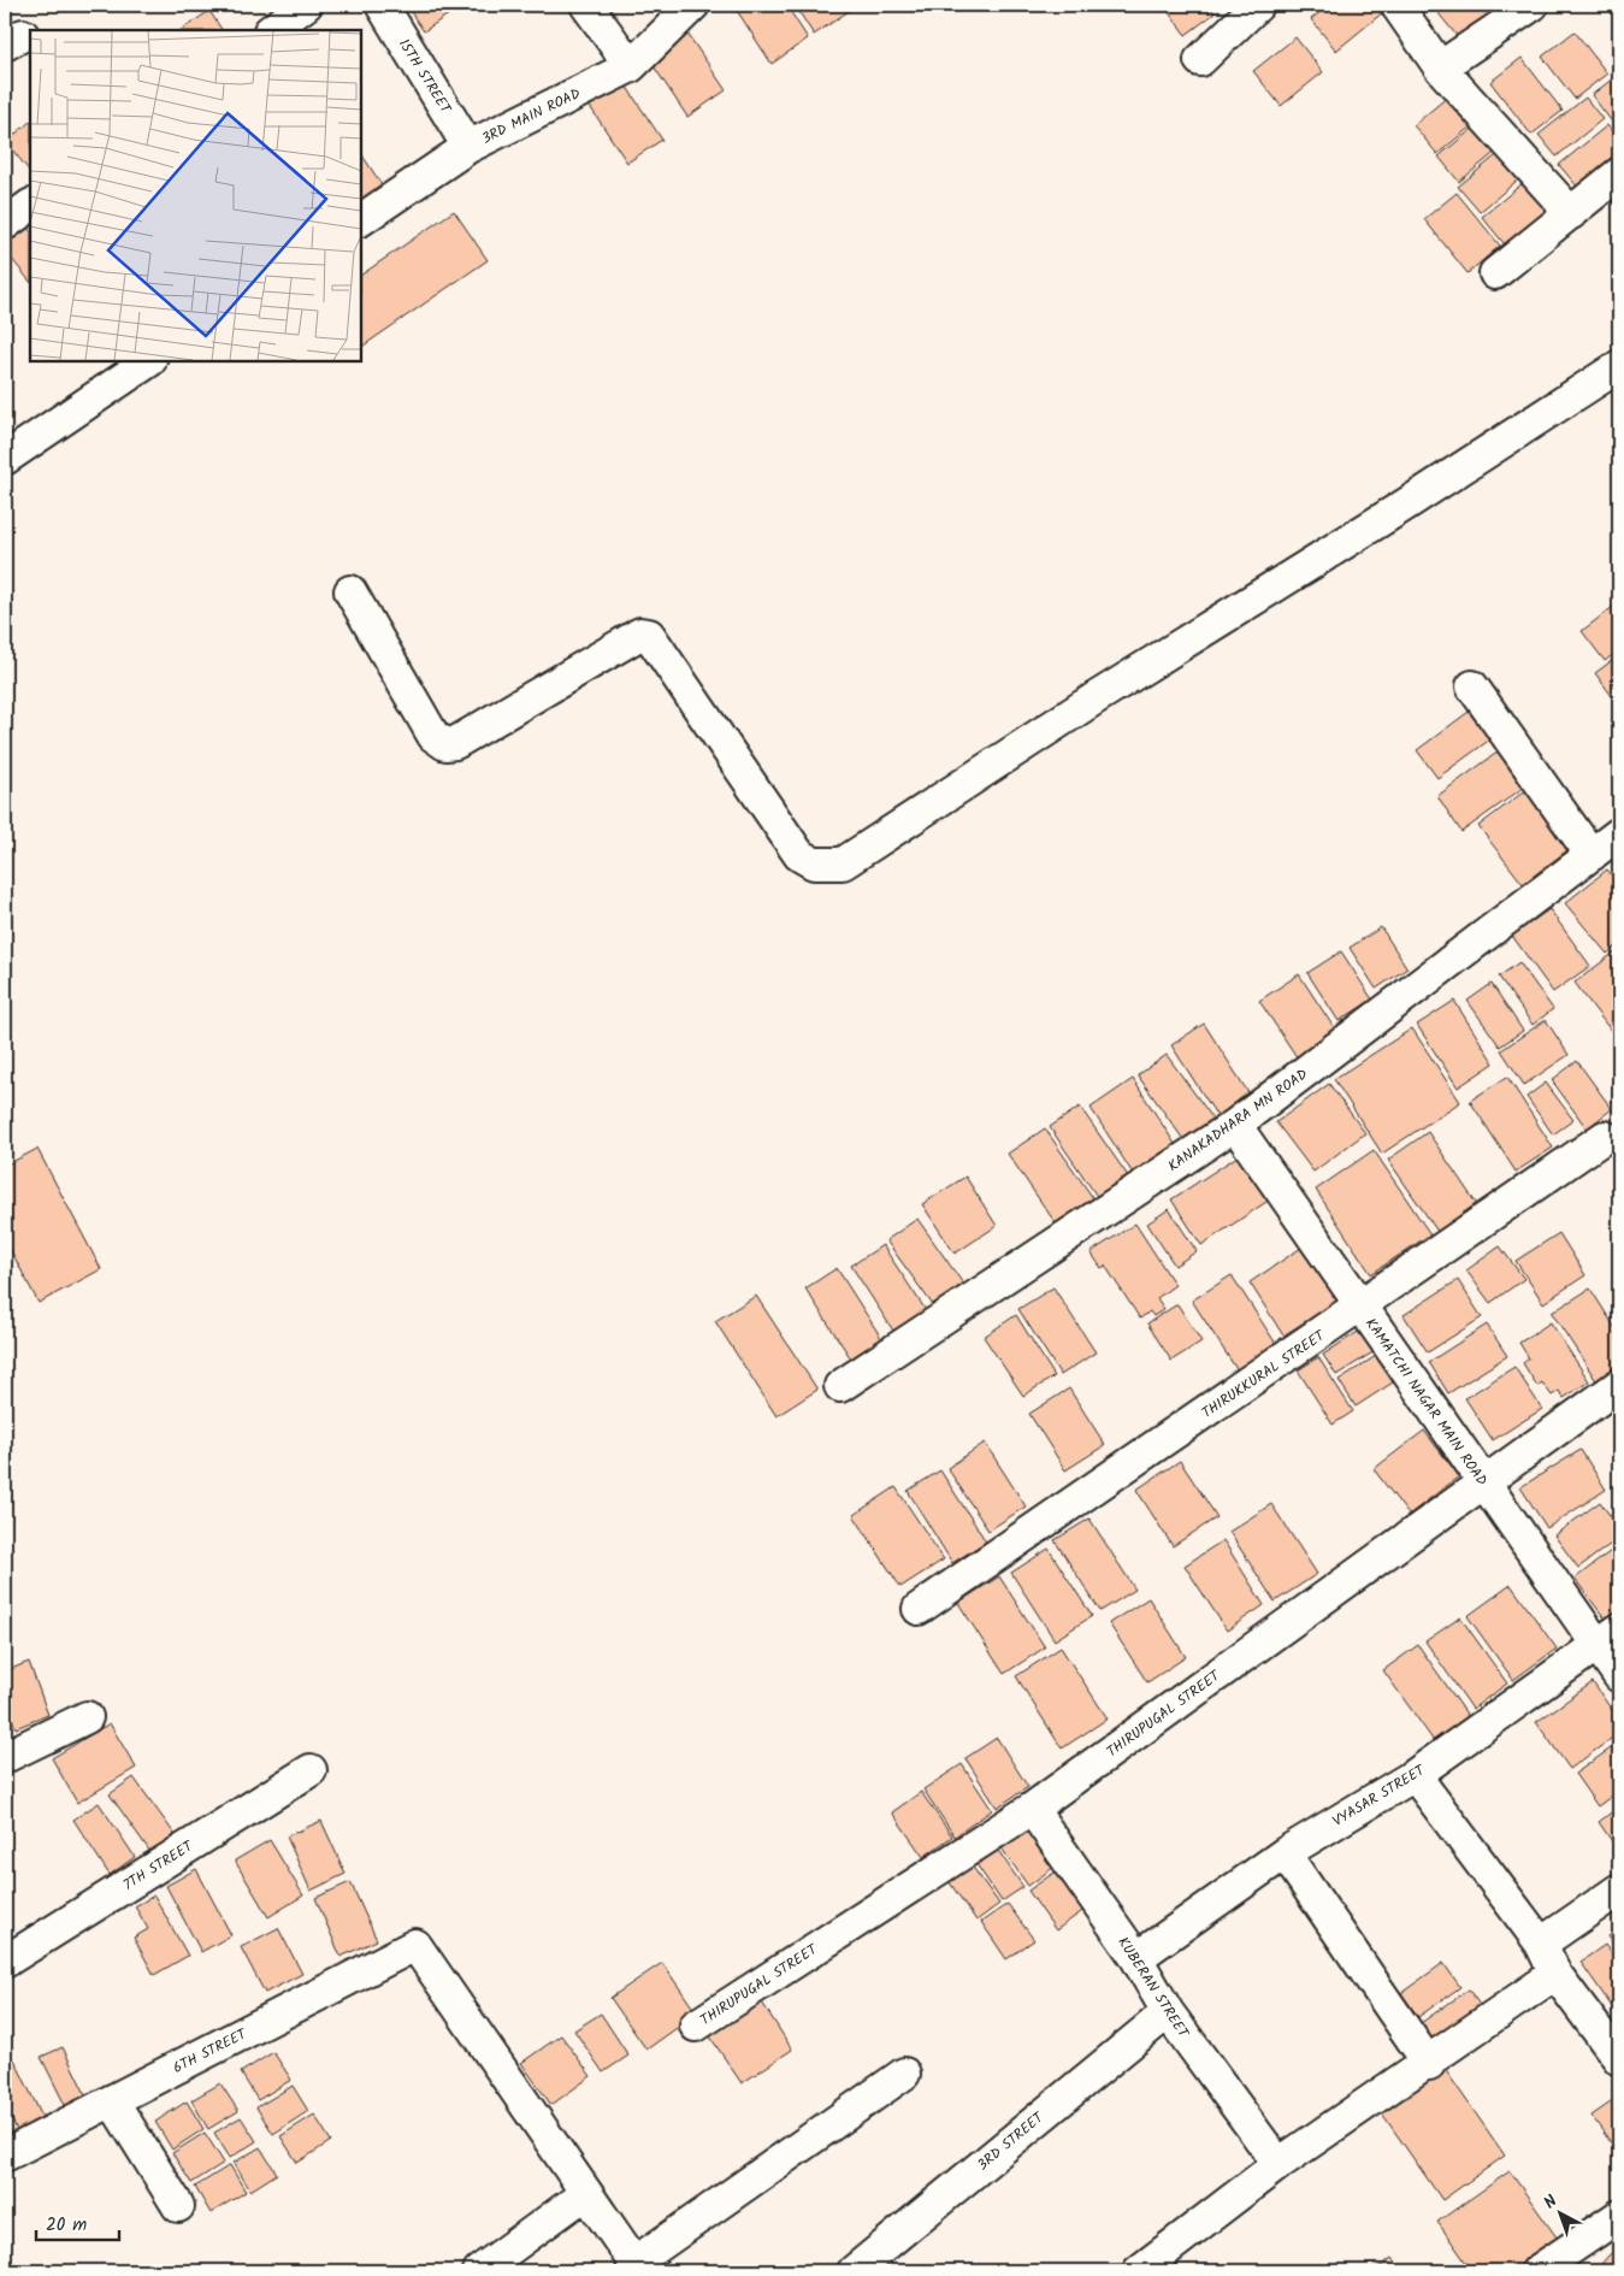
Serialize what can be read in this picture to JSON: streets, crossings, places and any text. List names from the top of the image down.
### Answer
{
  "streets": {
    "street": [
      "15TH STREET",
      "3RD MAIN ROAD",
      "KANAKADHARA MN ROAD",
      "THIRUKKURAL STREET",
      "KAMATCHI NAGAR MAIN ROAD",
      "THIRUPUGAL STREET",
      "VYASAR STREET",
      "7TH STREET",
      "KUBERAN STREET",
      "6TH STREET",
      "3RD STREET"
    ]
  },
  "crossings": [
    ["15TH STREET", "3RD MAIN ROAD"],
    ["KANAKADHARA MN ROAD", "KAMATCHI NAGAR MAIN ROAD"],
    ["THIRUKKURAL STREET", "KAMATCHI NAGAR MAIN ROAD"],
    ["KAMATCHI NAGAR MAIN ROAD", "THIRUPUGAL STREET"],
    ["KAMATCHI NAGAR MAIN ROAD", "VYASAR STREET"],
    ["THIRUPUGAL STREET", "KUBERAN STREET"],
    ["VYASAR STREET", "KUBERAN STREET"],
    ["KUBERAN STREET", "3RD STREET"]
  ],
  "scale_bar": "20 m",
  "north": "top left"
}
